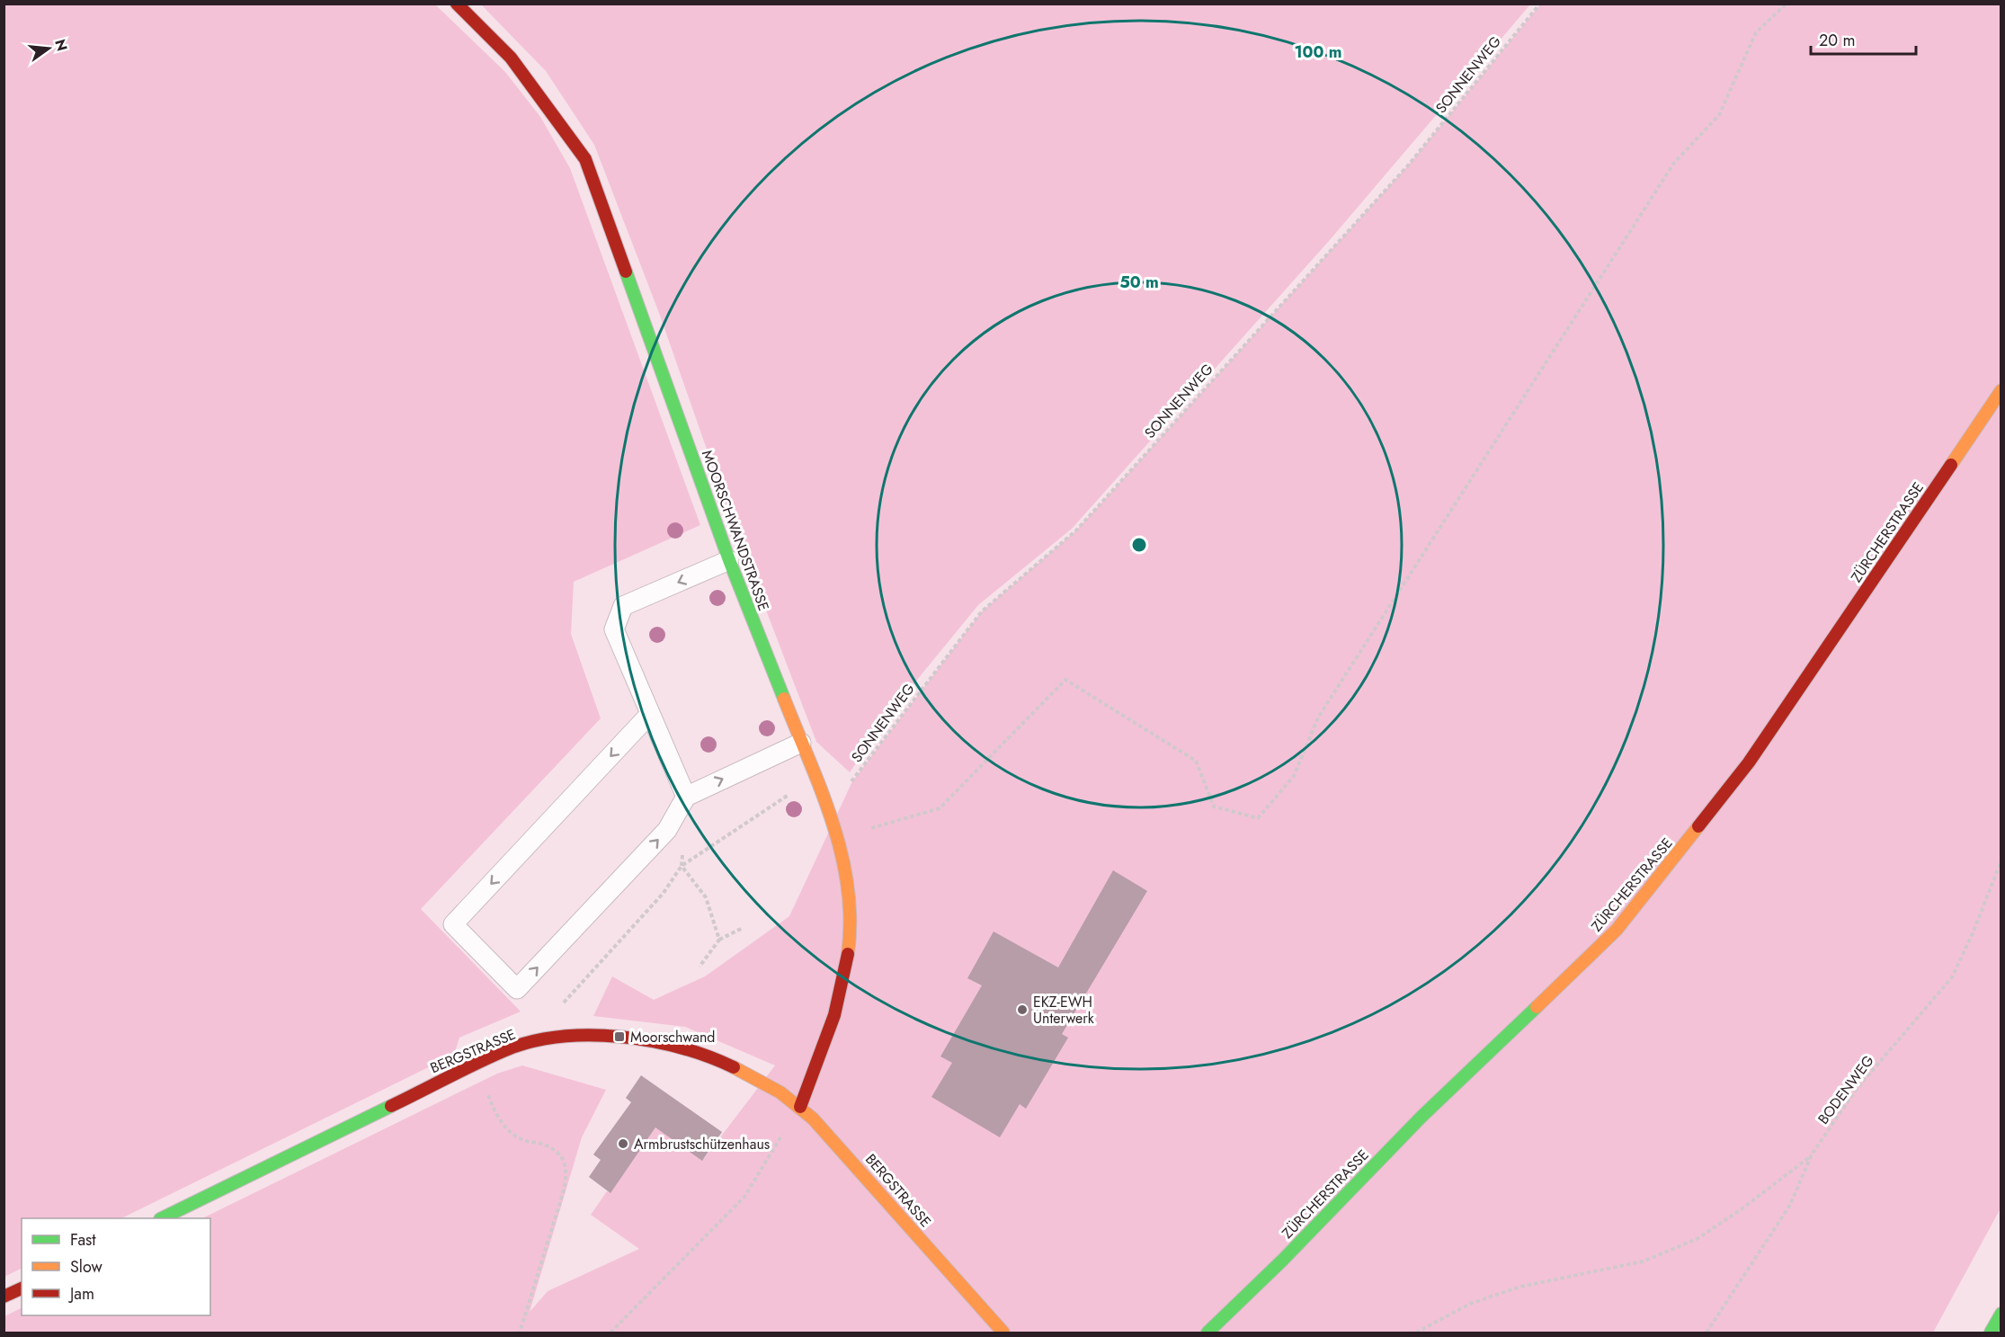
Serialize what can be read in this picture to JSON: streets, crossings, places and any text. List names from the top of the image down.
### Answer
{
  "streets": {
    "main road": ["MOORSCHWANDSTRASSE", "ZÜRCHERSTRASSE", "BERGSTRASSE"],
    "path": ["SONNENWEG", "BODENWEG"]
  },
  "crossings": [
    ["SONNENWEG", "MOORSCHWANDSTRASSE"],
    ["MOORSCHWANDSTRASSE", "BERGSTRASSE"]
  ],
  "places": {
    "other": ["EKZ-EWH Unterwerk", "Armbrustschützenhaus"],
    "transit": ["Moorschwand"]
  },
  "legend": ["Fast", "Slow", "Jam"],
  "scale_bar": "20 m",
  "north": "right",
  "rings": ["100 m", "50 m"]
}
